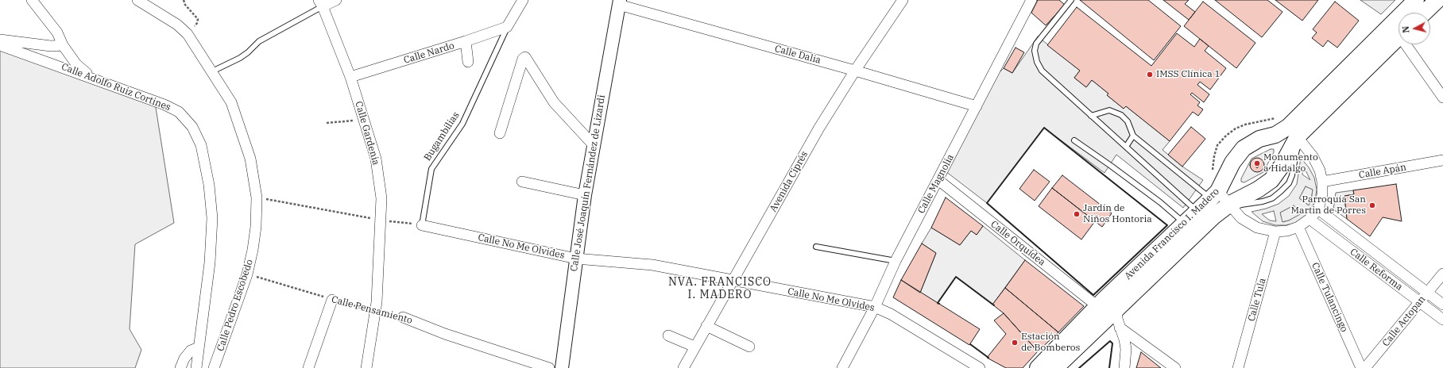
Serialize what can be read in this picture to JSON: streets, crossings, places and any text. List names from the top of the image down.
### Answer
{
  "streets": {
    "main road": ["Avenida Francisco I. Madero"],
    "street": [
      "Calle Nardo",
      "Calle Dalia",
      "Calle Adolfo Ruiz Cortines",
      "Calle Gardenia",
      "Calle Apán",
      "Avenida Ciprés",
      "Calle José Joaquín Fernández de Lizardi",
      "Calle Magnolia",
      "Calle Orquídea",
      "Calle No Me Olvides",
      "Calle Reforma",
      "Calle Tulancingo",
      "Calle Tula",
      "Calle Pedro Escobedo",
      "Calle Pensamiento",
      "Calle Actopan"
    ],
    "lane": ["Bugambilias"]
  },
  "crossings": [
    ["Calle Nardo", "Calle Gardenia"],
    ["Calle Nardo", "Bugambilias"],
    ["Calle Dalia", "Avenida Ciprés"],
    ["Calle Dalia", "Calle José Joaquín Fernández de Lizardi"],
    ["Calle Dalia", "Calle Magnolia"],
    ["Calle Gardenia", "Calle Pensamiento"],
    ["Bugambilias", "Calle No Me Olvides"],
    ["Avenida Ciprés", "Calle No Me Olvides"],
    ["Calle José Joaquín Fernández de Lizardi", "Calle No Me Olvides"],
    ["Calle Magnolia", "Calle Orquídea"],
    ["Calle Magnolia", "Calle No Me Olvides"],
    ["Avenida Francisco I. Madero", "Calle Orquídea"],
    ["Calle Reforma", "Calle Actopan"],
    ["Calle Pedro Escobedo", "Calle Pensamiento"]
  ],
  "districts": ["NVA. FRANCISCO I. MADERO"],
  "places": [
    "IMSS Clínica 1",
    "Monumento a Hidalgo",
    "Parroquía San Martin de Porres",
    "Jardín de Niños Hontoria",
    "Estación de Bomberos"
  ],
  "north": "left"
}
